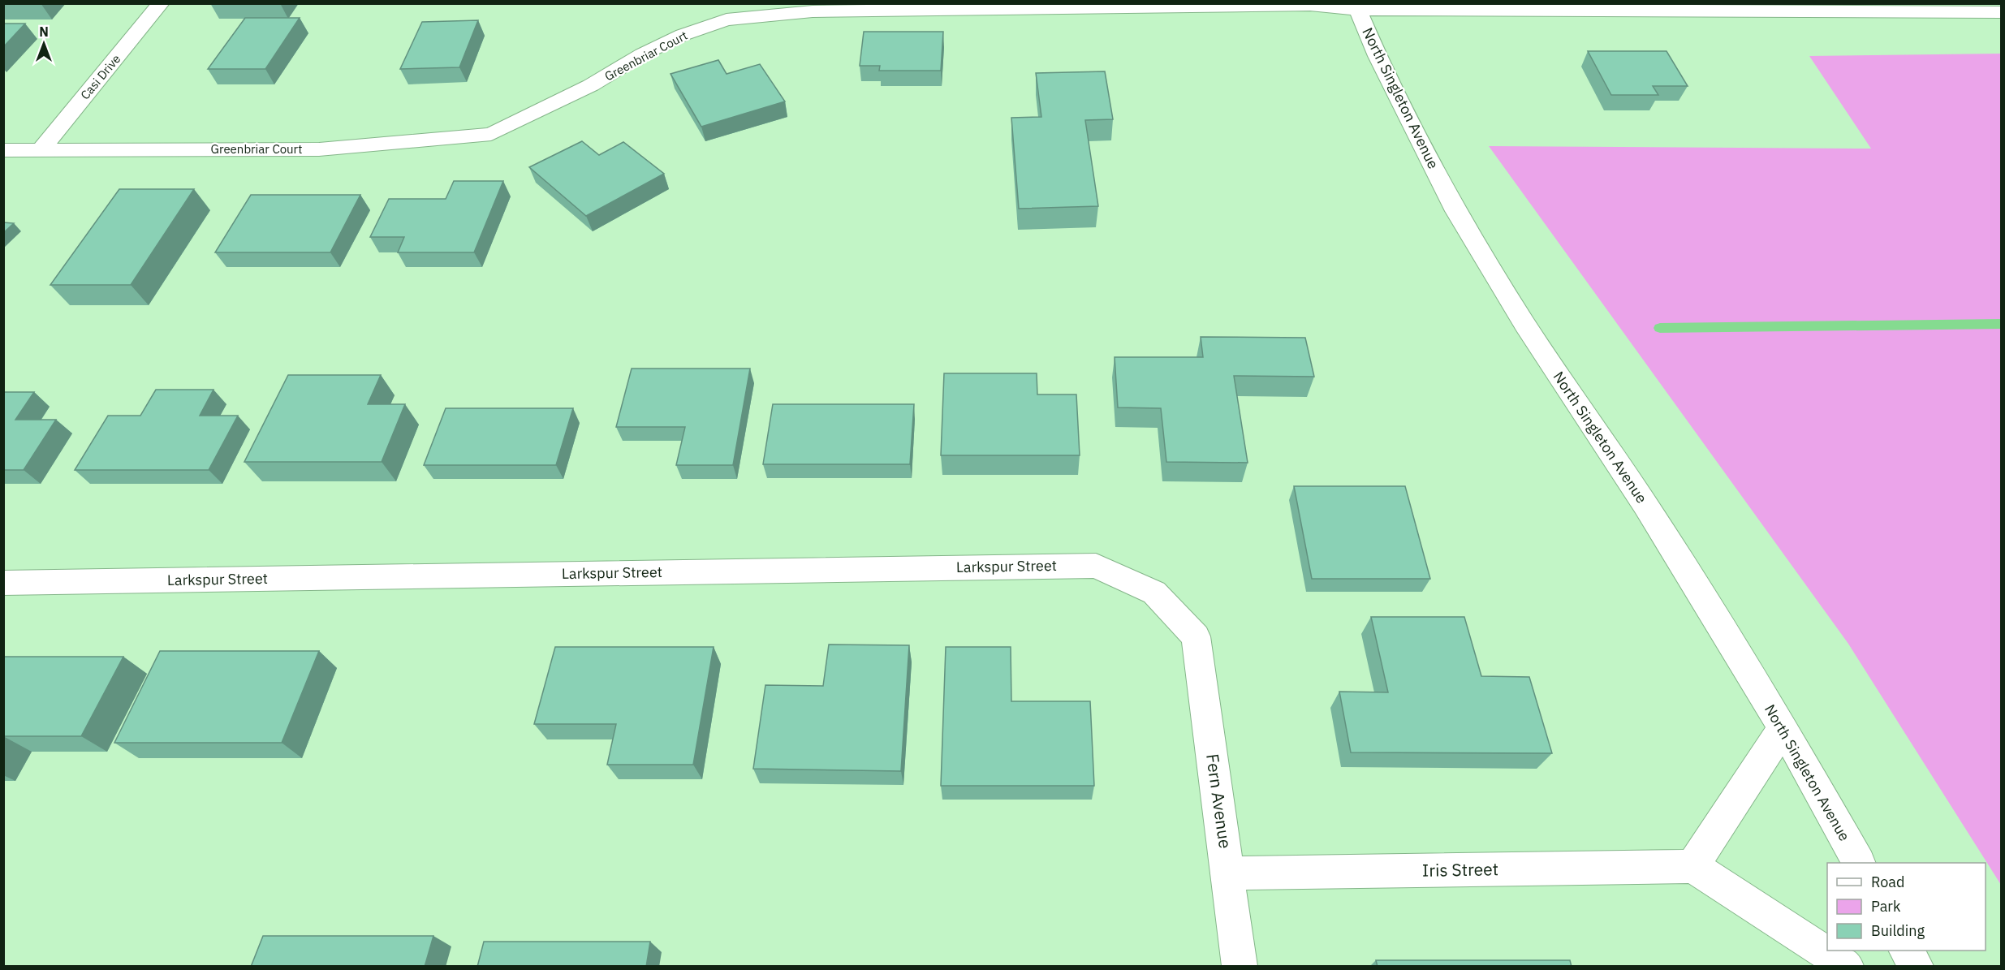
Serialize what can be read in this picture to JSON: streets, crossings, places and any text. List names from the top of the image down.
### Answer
{
  "streets": {
    "street": [
      "Greenbriar Court",
      "Casi Drive",
      "North Singleton Avenue",
      "Larkspur Street",
      "Fern Avenue",
      "Iris Street"
    ]
  },
  "crossings": [
    ["Greenbriar Court", "Casi Drive"],
    ["Greenbriar Court", "North Singleton Avenue"],
    ["Larkspur Street", "Fern Avenue"],
    ["Fern Avenue", "Iris Street"]
  ],
  "legend": ["Road", "Park", "Building"],
  "north": "top"
}
